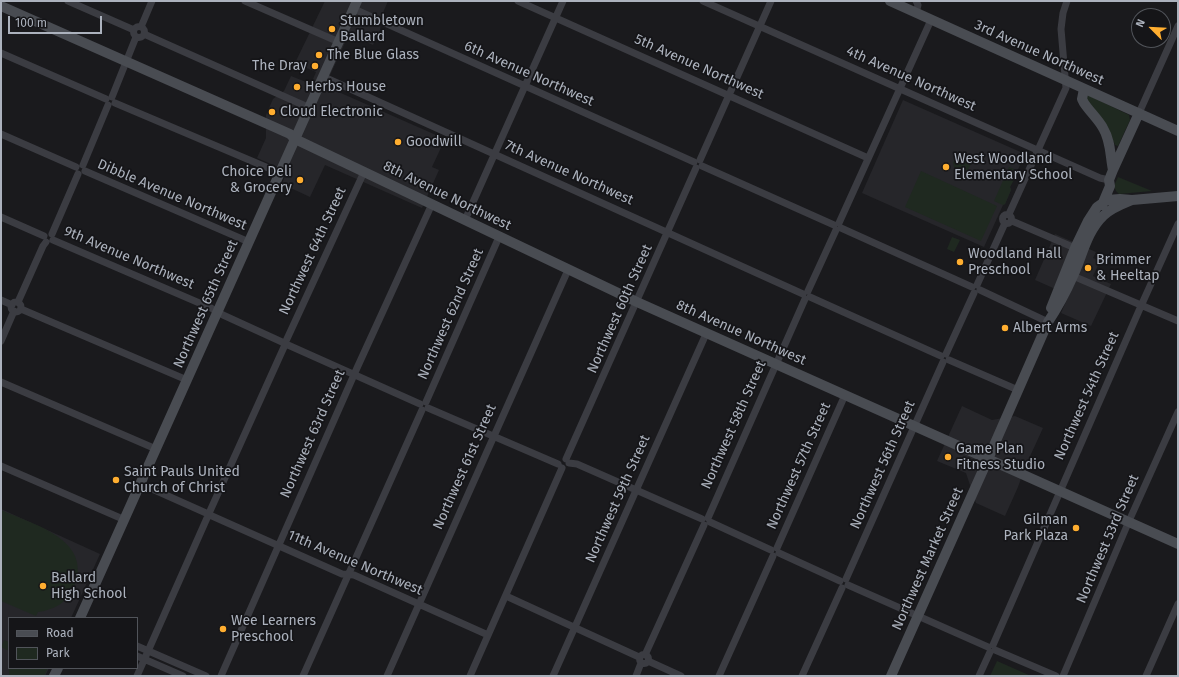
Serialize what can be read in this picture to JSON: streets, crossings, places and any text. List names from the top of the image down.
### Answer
{
  "streets": {
    "main road": [
      "3rd Avenue Northwest",
      "8th Avenue Northwest",
      "Northwest 65th Street",
      "Northwest Market Street"
    ],
    "street": [
      "5th Avenue Northwest",
      "6th Avenue Northwest",
      "4th Avenue Northwest",
      "7th Avenue Northwest",
      "Dibble Avenue Northwest",
      "Northwest 64th Street",
      "9th Avenue Northwest",
      "Northwest 60th Street",
      "Northwest 62nd Street",
      "Northwest 54th Street",
      "Northwest 58th Street",
      "Northwest 63rd Street",
      "Northwest 56th Street",
      "Northwest 57th Street",
      "Northwest 61st Street",
      "Northwest 59th Street",
      "Northwest 53rd Street",
      "11th Avenue Northwest"
    ]
  },
  "crossings": [
    ["3rd Avenue Northwest", "Northwest 58th Street"],
    ["3rd Avenue Northwest", "Northwest 56th Street"],
    ["5th Avenue Northwest", "Northwest 60th Street"],
    ["5th Avenue Northwest", "Northwest 58th Street"],
    ["6th Avenue Northwest", "Northwest 65th Street"],
    ["6th Avenue Northwest", "Northwest 60th Street"],
    ["6th Avenue Northwest", "Northwest 58th Street"],
    ["6th Avenue Northwest", "Northwest 56th Street"],
    ["6th Avenue Northwest", "Northwest Market Street"],
    ["4th Avenue Northwest", "Northwest 60th Street"],
    ["4th Avenue Northwest", "Northwest 58th Street"],
    ["4th Avenue Northwest", "Northwest 56th Street"],
    ["7th Avenue Northwest", "Northwest 65th Street"],
    ["7th Avenue Northwest", "Northwest 60th Street"],
    ["7th Avenue Northwest", "Northwest 58th Street"],
    ["7th Avenue Northwest", "Northwest 56th Street"],
    ["7th Avenue Northwest", "Northwest Market Street"],
    ["Dibble Avenue Northwest", "Northwest 65th Street"],
    ["8th Avenue Northwest", "Northwest 64th Street"],
    ["8th Avenue Northwest", "Northwest 65th Street"],
    ["8th Avenue Northwest", "Northwest 60th Street"],
    ["8th Avenue Northwest", "Northwest 62nd Street"],
    ["8th Avenue Northwest", "Northwest 54th Street"],
    ["8th Avenue Northwest", "Northwest 58th Street"],
    ["8th Avenue Northwest", "Northwest 63rd Street"],
    ["8th Avenue Northwest", "Northwest 56th Street"],
    ["8th Avenue Northwest", "Northwest 57th Street"],
    ["8th Avenue Northwest", "Northwest 61st Street"],
    ["8th Avenue Northwest", "Northwest 59th Street"],
    ["8th Avenue Northwest", "Northwest 53rd Street"],
    ["8th Avenue Northwest", "Northwest Market Street"],
    ["Northwest 64th Street", "9th Avenue Northwest"],
    ["Northwest 64th Street", "11th Avenue Northwest"],
    ["9th Avenue Northwest", "Northwest 65th Street"],
    ["9th Avenue Northwest", "Northwest 62nd Street"],
    ["9th Avenue Northwest", "Northwest 63rd Street"],
    ["9th Avenue Northwest", "Northwest 61st Street"],
    ["Northwest 65th Street", "11th Avenue Northwest"],
    ["Northwest 62nd Street", "11th Avenue Northwest"],
    ["Northwest 63rd Street", "11th Avenue Northwest"],
    ["Northwest 61st Street", "11th Avenue Northwest"]
  ],
  "places": [
    "Stumbletown Ballard",
    "The Blue Glass",
    "The Dray",
    "Herbs House",
    "Cloud Electronic",
    "Goodwill",
    "West Woodland Elementary School",
    "Choice Deli & Grocery",
    "Woodland Hall Preschool",
    "Brimmer & Heeltap",
    "Albert Arms",
    "Game Plan Fitness Studio",
    "Saint Pauls United Church of Christ",
    "Gilman Park Plaza",
    "Ballard High School",
    "Wee Learners Preschool"
  ],
  "legend": ["Road", "Park"],
  "scale_bar": "100 m",
  "north": "top left"
}
